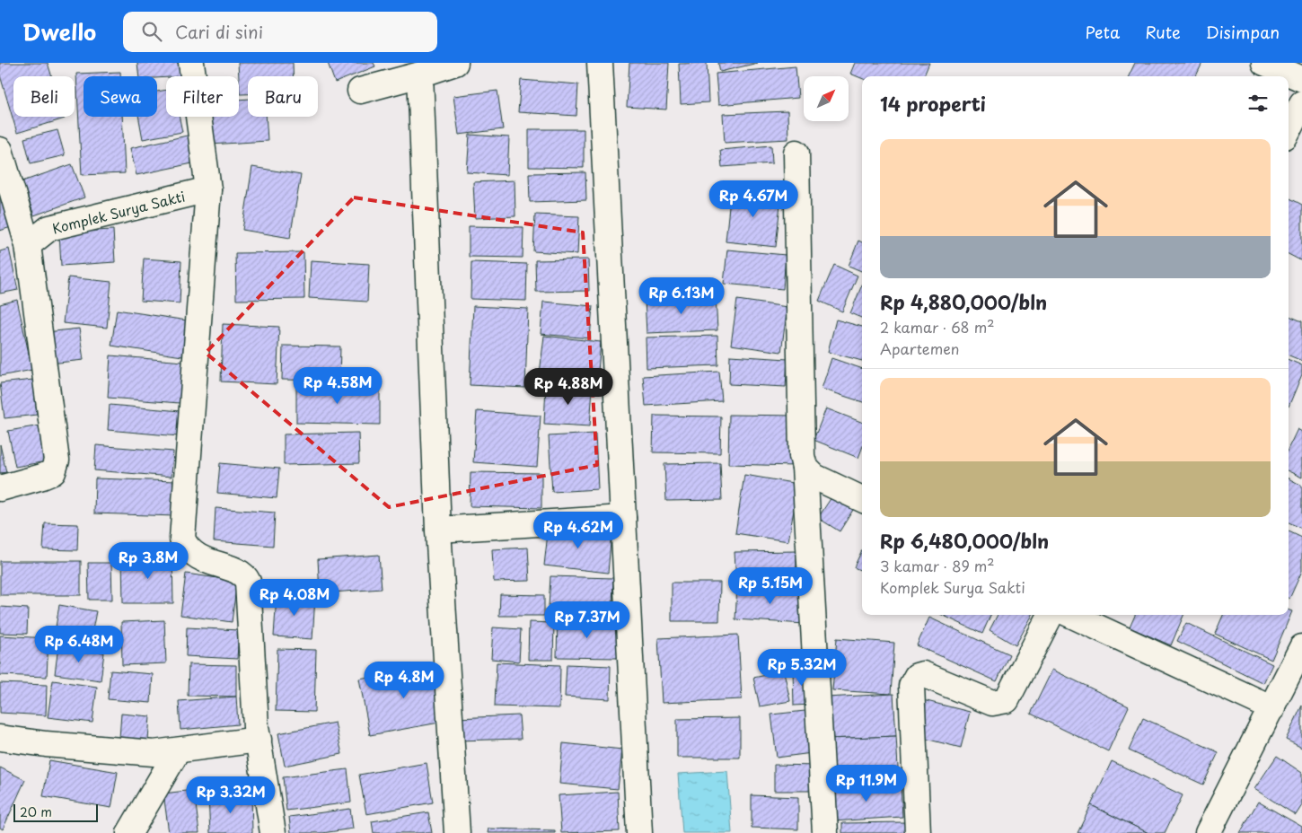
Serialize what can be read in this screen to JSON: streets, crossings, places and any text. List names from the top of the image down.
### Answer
{
  "streets": {
    "street": ["Komplek Surya Sakti"]
  },
  "scale_bar": "20 m",
  "north": "top right",
  "page": {
    "header": "Dwello",
    "search": "Cari di sini",
    "nav": ["Peta", "Rute", "Disimpan"],
    "chip": [
      "Beli",
      "Sewa",
      "Filter",
      "Baru"
    ],
    "heading": "14 properti",
    "list": [
      {
        "name": "Rp 4,880,000/bln",
        "note": "2 kamar · 68 m² · Apartemen"
      },
      {
        "name": "Rp 6,480,000/bln",
        "note": "3 kamar · 89 m² · Komplek Surya Sakti"
      }
    ],
    "price": [
      "Rp 4.67M",
      "Rp 6.13M",
      "Rp 4.58M",
      "Rp 4.88M",
      "Rp 4.62M",
      "Rp 3.8M",
      "Rp 5.15M",
      "Rp 4.08M",
      "Rp 7.37M",
      "Rp 6.48M",
      "Rp 5.32M",
      "Rp 4.8M",
      "Rp 11.9M",
      "Rp 3.32M"
    ],
    "scale": "20 m"
  }
}
